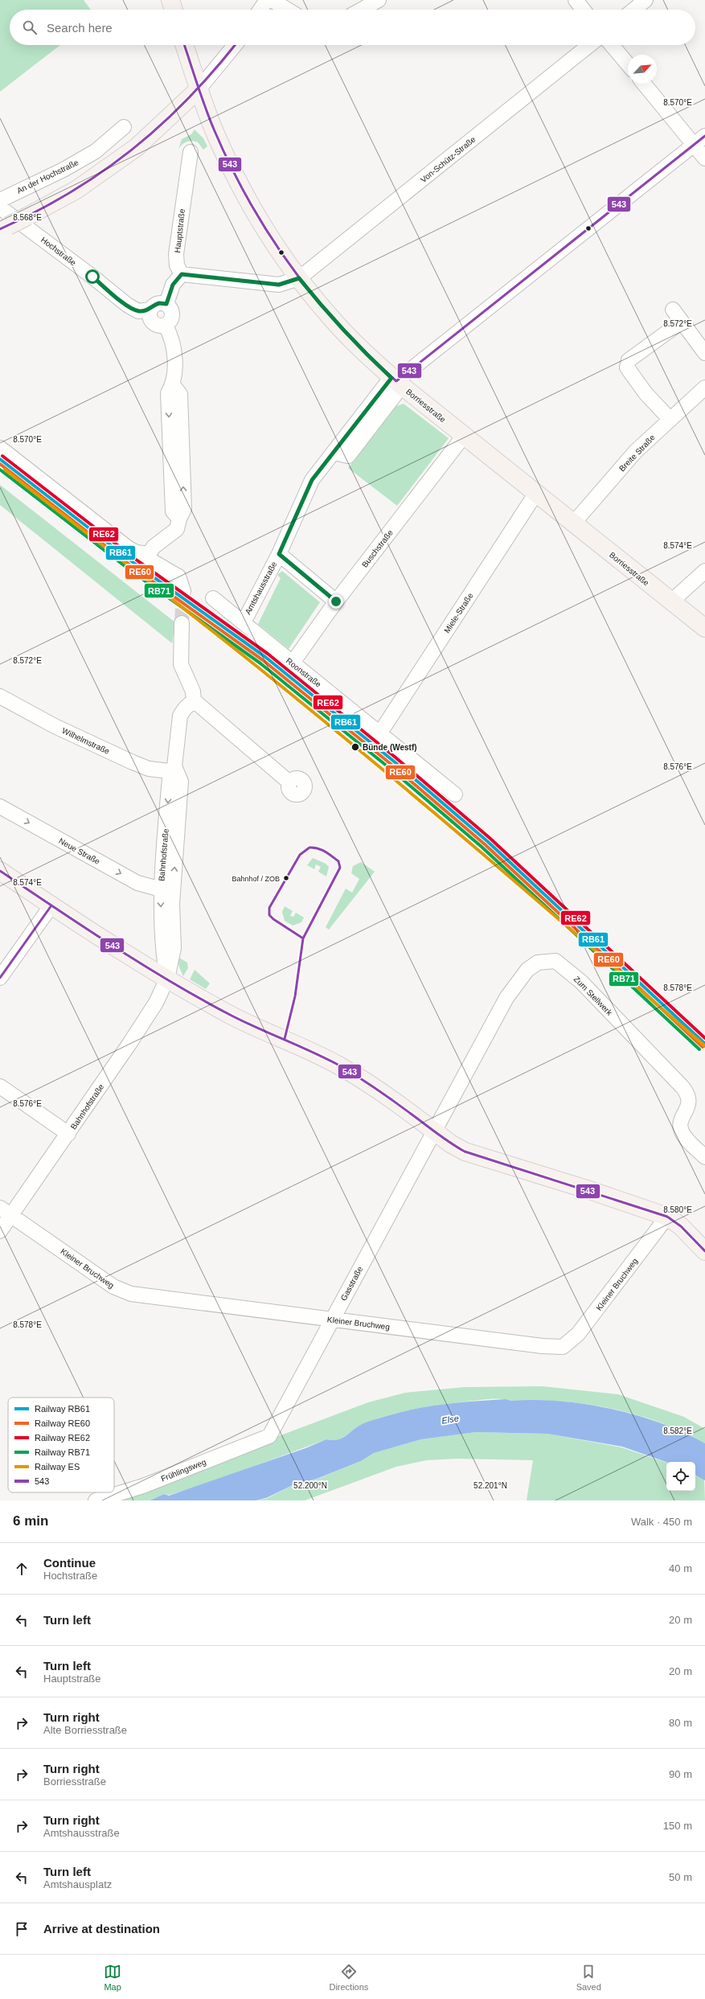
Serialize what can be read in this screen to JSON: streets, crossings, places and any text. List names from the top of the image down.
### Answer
{
  "streets": {
    "main road": ["Borriesstraße"],
    "street": [
      "Von-Schütz-Straße",
      "An der Hochstraße",
      "Hauptstraße",
      "Hochstraße",
      "Breite Straße",
      "Buschstraße",
      "Amtshausstraße",
      "Miele-Straße",
      "Roonstraße",
      "Wilhelmstraße",
      "Neue Straße",
      "Bahnhofstraße",
      "Zum Stellwerk",
      "Kleiner Bruchweg",
      "Gasstraße",
      "Frühlingsweg"
    ]
  },
  "crossings": [
    ["Von-Schütz-Straße", "Borriesstraße"],
    ["Borriesstraße", "Breite Straße"],
    ["Borriesstraße", "Buschstraße"],
    ["Borriesstraße", "Amtshausstraße"],
    ["Borriesstraße", "Miele-Straße"],
    ["Buschstraße", "Roonstraße"],
    ["Amtshausstraße", "Roonstraße"],
    ["Miele-Straße", "Roonstraße"],
    ["Wilhelmstraße", "Bahnhofstraße"],
    ["Neue Straße", "Bahnhofstraße"],
    ["Bahnhofstraße", "Kleiner Bruchweg"],
    ["Zum Stellwerk", "Gasstraße"],
    ["Kleiner Bruchweg", "Gasstraße"],
    ["Gasstraße", "Frühlingsweg"]
  ],
  "one_way": ["Neue Straße"],
  "water": ["Else"],
  "places": ["Bünde (Westf)", "Bahnhof / ZOB"],
  "lines": [
    "transit line 543",
    "rail line RE62",
    "rail line RB61",
    "rail line RE60",
    "rail line RB71",
    "rail line ES"
  ],
  "legend": [
    "Railway RB61",
    "Railway RE60",
    "Railway RE62",
    "Railway RB71",
    "Railway ES",
    "543"
  ],
  "north": "top right",
  "page": {
    "search": "Search here",
    "heading": ["6 min", "Walk · 450 m"],
    "list": [
      ["Continue", "Hochstraße", "40 m"],
      ["Turn left", "20 m"],
      ["Turn left", "Hauptstraße", "20 m"],
      ["Turn right", "Alte Borriesstraße", "80 m"],
      ["Turn right", "Borriesstraße", "90 m"],
      ["Turn right", "Amtshausstraße", "150 m"],
      ["Turn left", "Amtshausplatz", "50 m"],
      "Arrive at destination"
    ],
    "nav": ["Map", "Directions", "Saved"]
  },
  "coordinates": [
    "8.570°E",
    "8.568°E",
    "8.572°E",
    "8.574°E",
    "8.576°E",
    "8.578°E",
    "8.580°E",
    "8.582°E",
    "52.200°N",
    "52.201°N"
  ]
}
